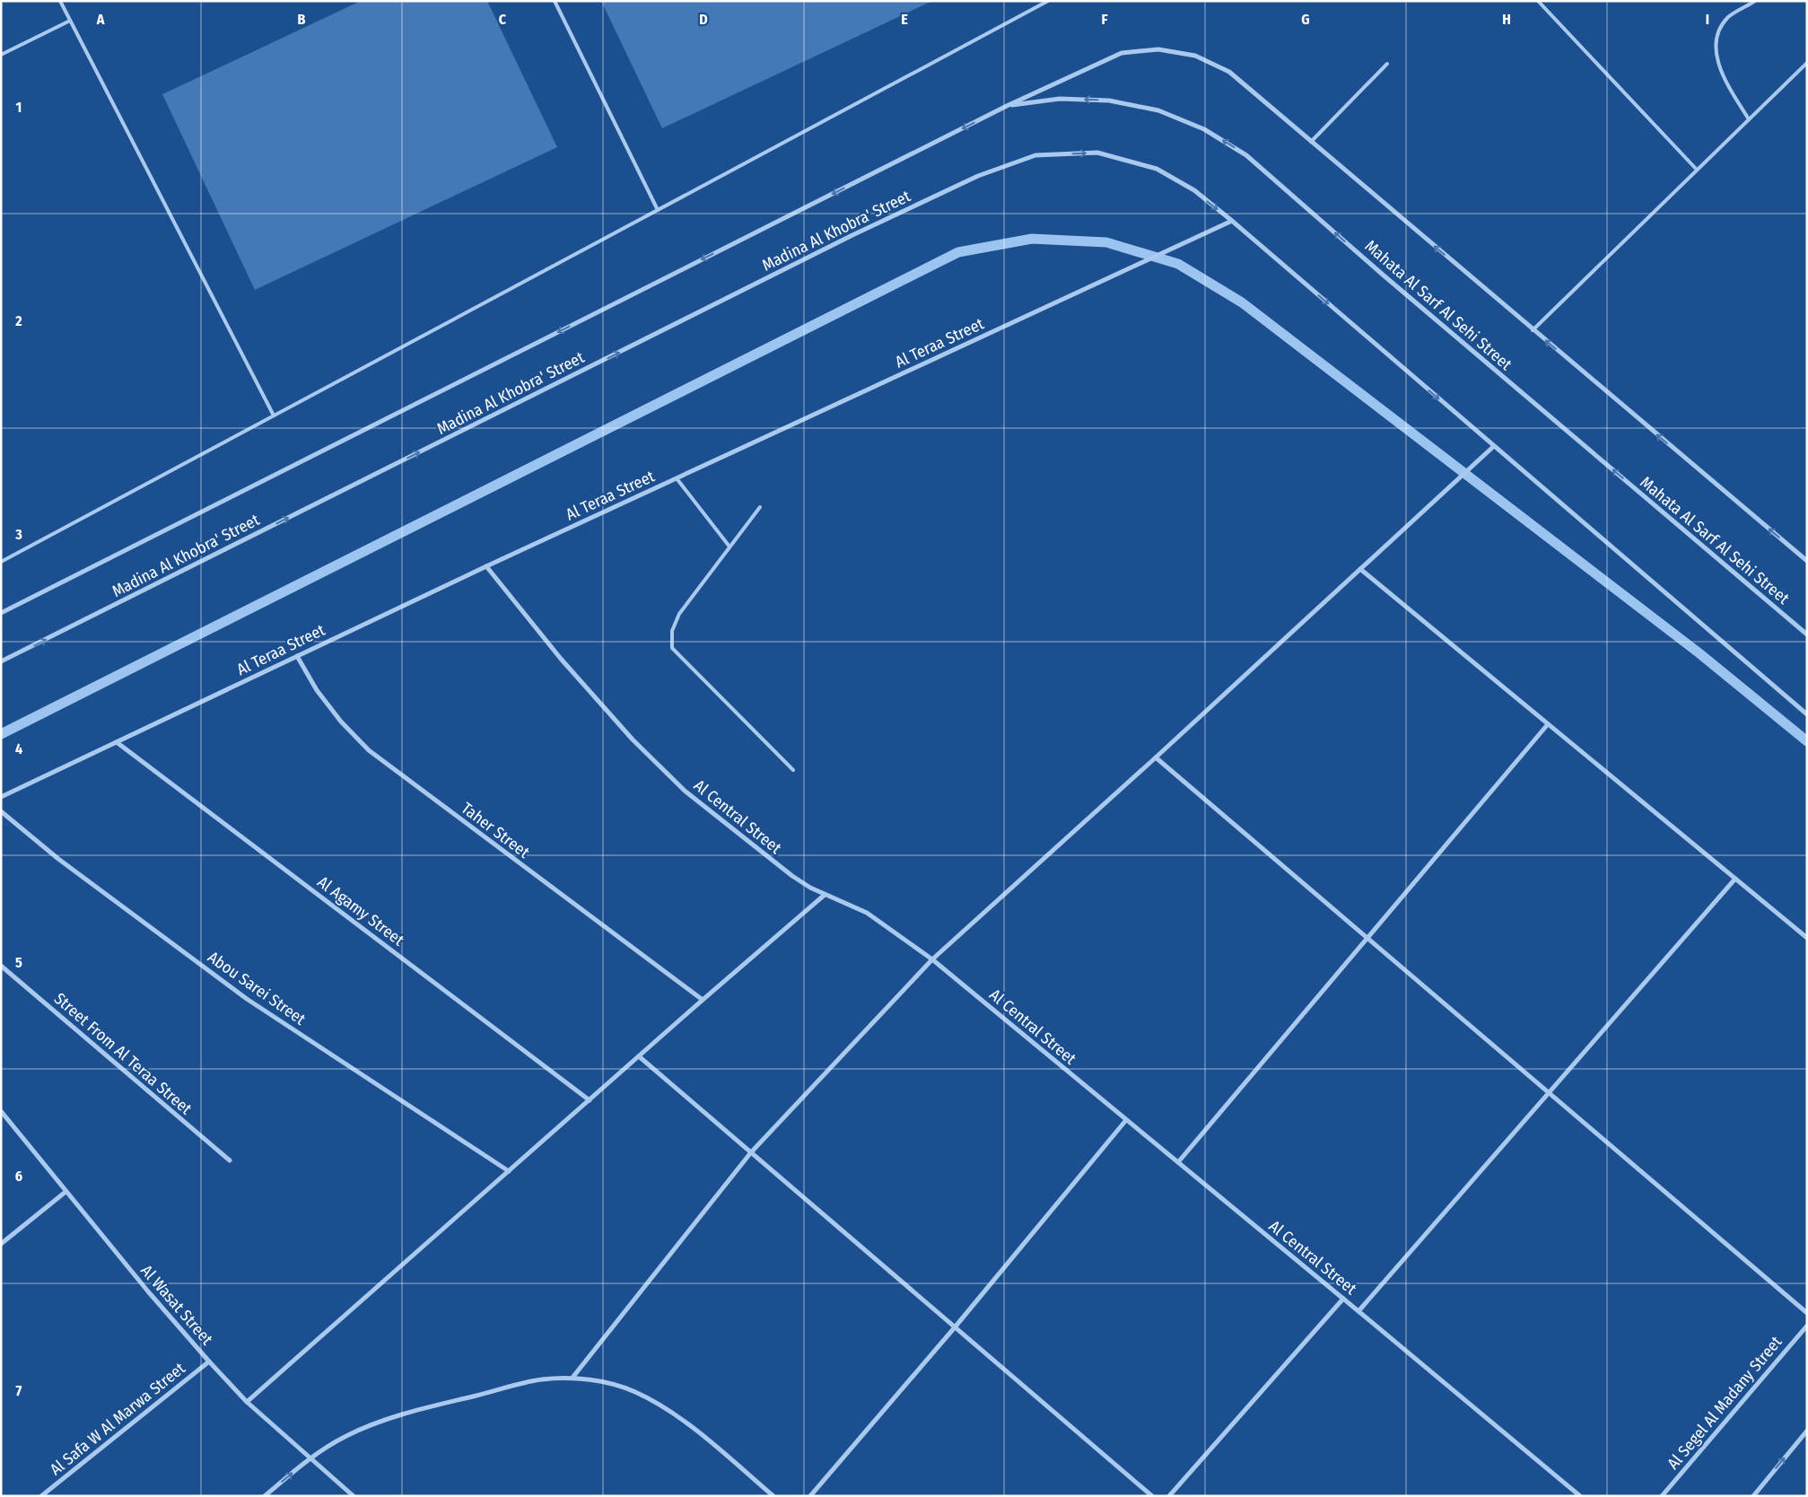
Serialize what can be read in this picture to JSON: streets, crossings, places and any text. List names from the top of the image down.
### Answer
{
  "streets": {
    "street": [
      "Madina Al Khobra' Street",
      "Mahata Al Sarf Al Sehi Street",
      "Al Teraa Street",
      "Al Central Street",
      "Taher Street",
      "Al Agamy Street",
      "Abou Sarei Street",
      "Street From Al Teraa Street",
      "Al Wasat Street",
      "Al Segel Al Madany Street",
      "Al Safa W Al Marwa Street"
    ]
  },
  "crossings": [
    ["Madina Al Khobra' Street", "Mahata Al Sarf Al Sehi Street"],
    ["Madina Al Khobra' Street", "Al Teraa Street"],
    ["Al Teraa Street", "Al Central Street"],
    ["Al Teraa Street", "Taher Street"],
    ["Al Teraa Street", "Al Agamy Street"],
    ["Al Wasat Street", "Al Safa W Al Marwa Street"]
  ],
  "one_way": ["Mahata Al Sarf Al Sehi Street"],
  "grid": {
    "columns": [
      "A",
      "B",
      "C",
      "D",
      "E",
      "F",
      "G",
      "H",
      "I"
    ],
    "rows": [
      "1",
      "2",
      "3",
      "4",
      "5",
      "6",
      "7"
    ]
  }
}
